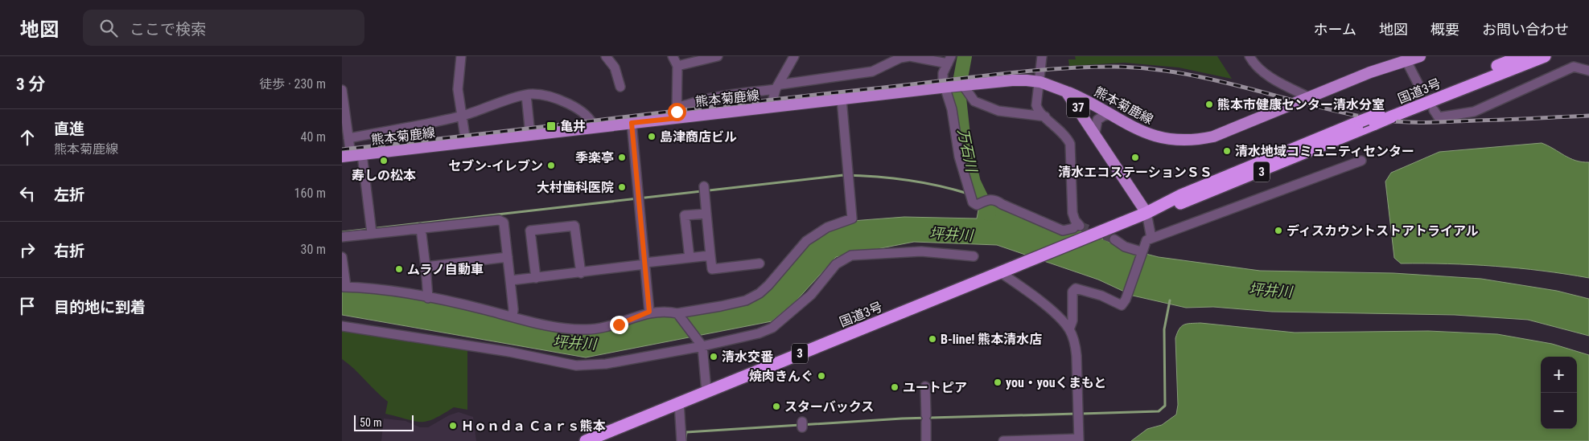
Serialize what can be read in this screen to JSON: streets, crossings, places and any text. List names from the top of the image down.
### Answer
{
  "streets": {
    "highway": ["国道3号", "3"],
    "main road": ["熊本菊鹿線", "37"]
  },
  "crossings": [
    ["国道3号", "熊本菊鹿線"]
  ],
  "water": ["万石川", "坪井川"],
  "places": {
    "other": [
      "熊本市健康センター清水分室",
      "島津商店ビル",
      "清水地域コミュニティセンター",
      "季楽亭",
      "清水エコステーションＳＳ",
      "寿しの松本",
      "セブン-イレブン",
      "大村歯科医院",
      "ディスカウントストアトライアル",
      "ムラノ自動車",
      "B-line! 熊本清水店",
      "清水交番",
      "焼肉きんぐ",
      "you・youくまもと",
      "ユートピア",
      "スターバックス",
      "Ｈｏｎｄａ Ｃａｒｓ熊本"
    ],
    "transit": ["亀井"]
  },
  "scale_bar": "50 m",
  "page": {
    "header": "地図",
    "search": "ここで検索",
    "nav": [
      "ホーム",
      "地図",
      "概要",
      "お問い合わせ"
    ],
    "heading": ["3 分", "徒歩 · 230 m"],
    "list": [
      ["直進", "熊本菊鹿線", "40 m"],
      ["左折", "160 m"],
      ["右折", "30 m"],
      "目的地に到着"
    ],
    "map_buttons": ["+", "−"],
    "scale": "50 m"
  }
}
